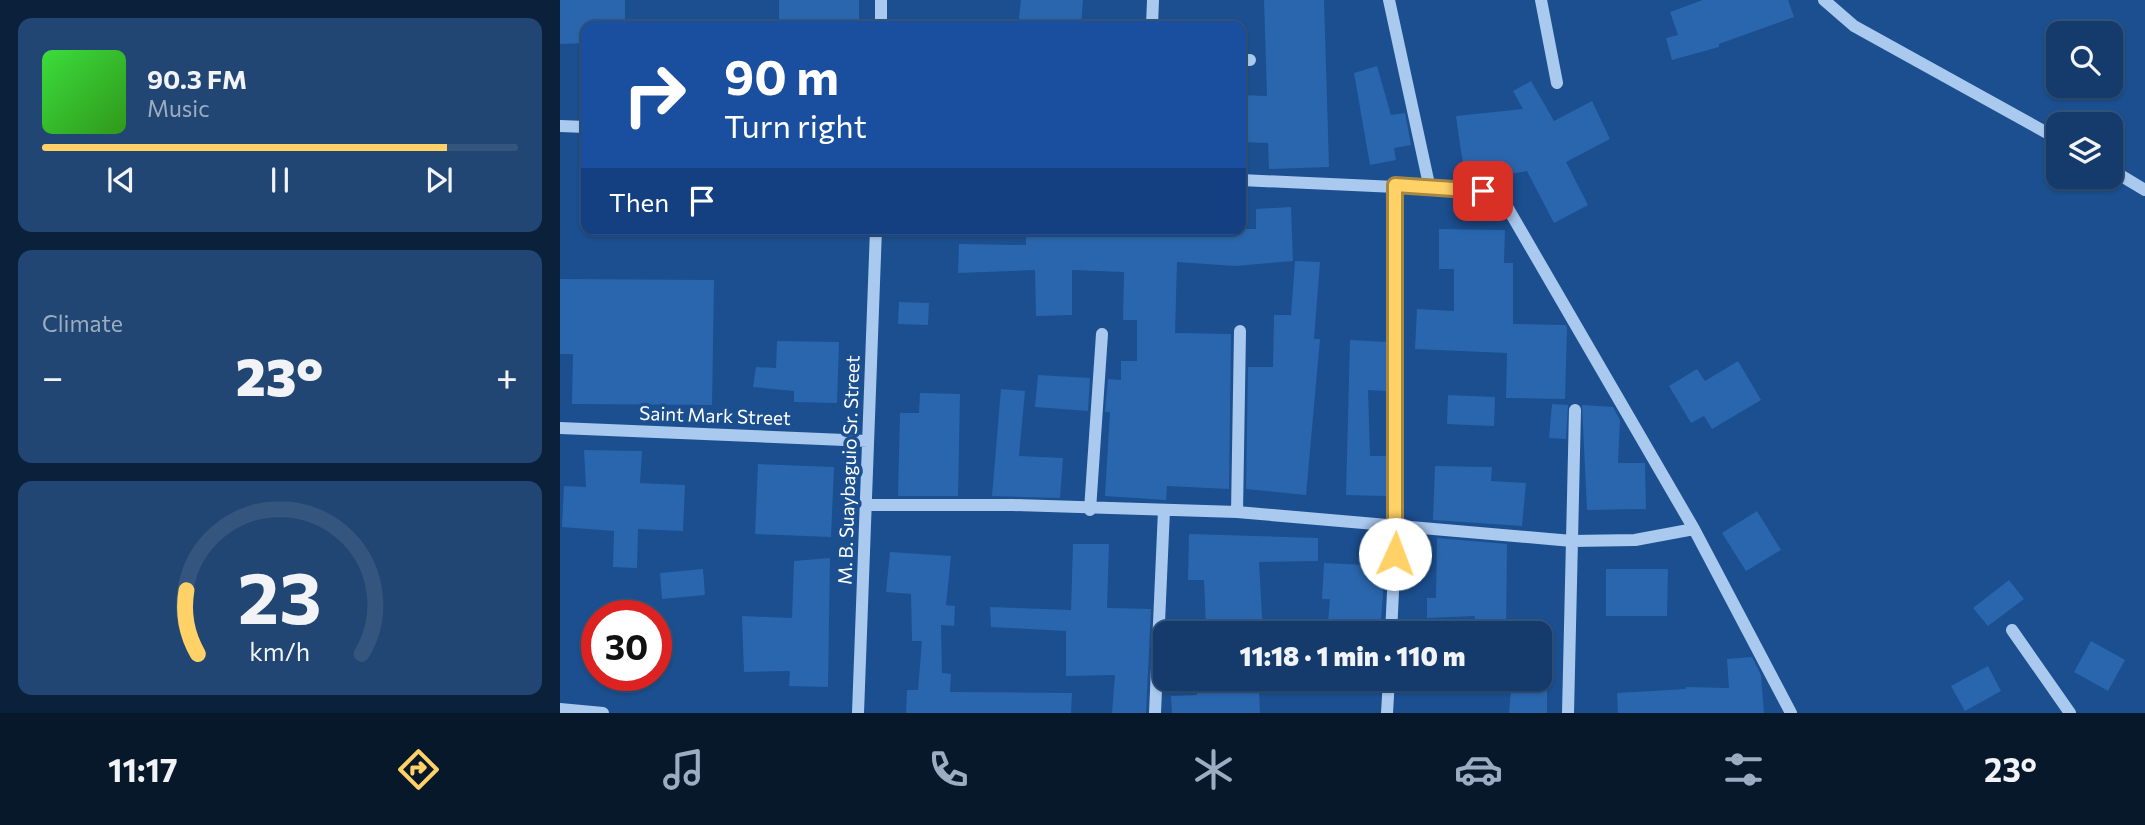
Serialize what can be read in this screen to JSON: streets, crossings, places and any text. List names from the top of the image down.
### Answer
{
  "streets": {
    "street": ["Saint Mark Street", "M. B. Suaybaguio Sr. Street"]
  },
  "crossings": [
    ["Saint Mark Street", "M. B. Suaybaguio Sr. Street"]
  ],
  "page": {
    "turn": ["90 m", "Turn right"],
    "song": ["90.3 FM", "Music"],
    "then": "Then",
    "tile": "Climate",
    "heat": ["−", "23°", "+"],
    "limit": "30",
    "trip": "11:18 · 1 min · 110 m",
    "tabs": ["11:17", "23°"],
    "gauge": ["23", "km/h"]
  }
}
